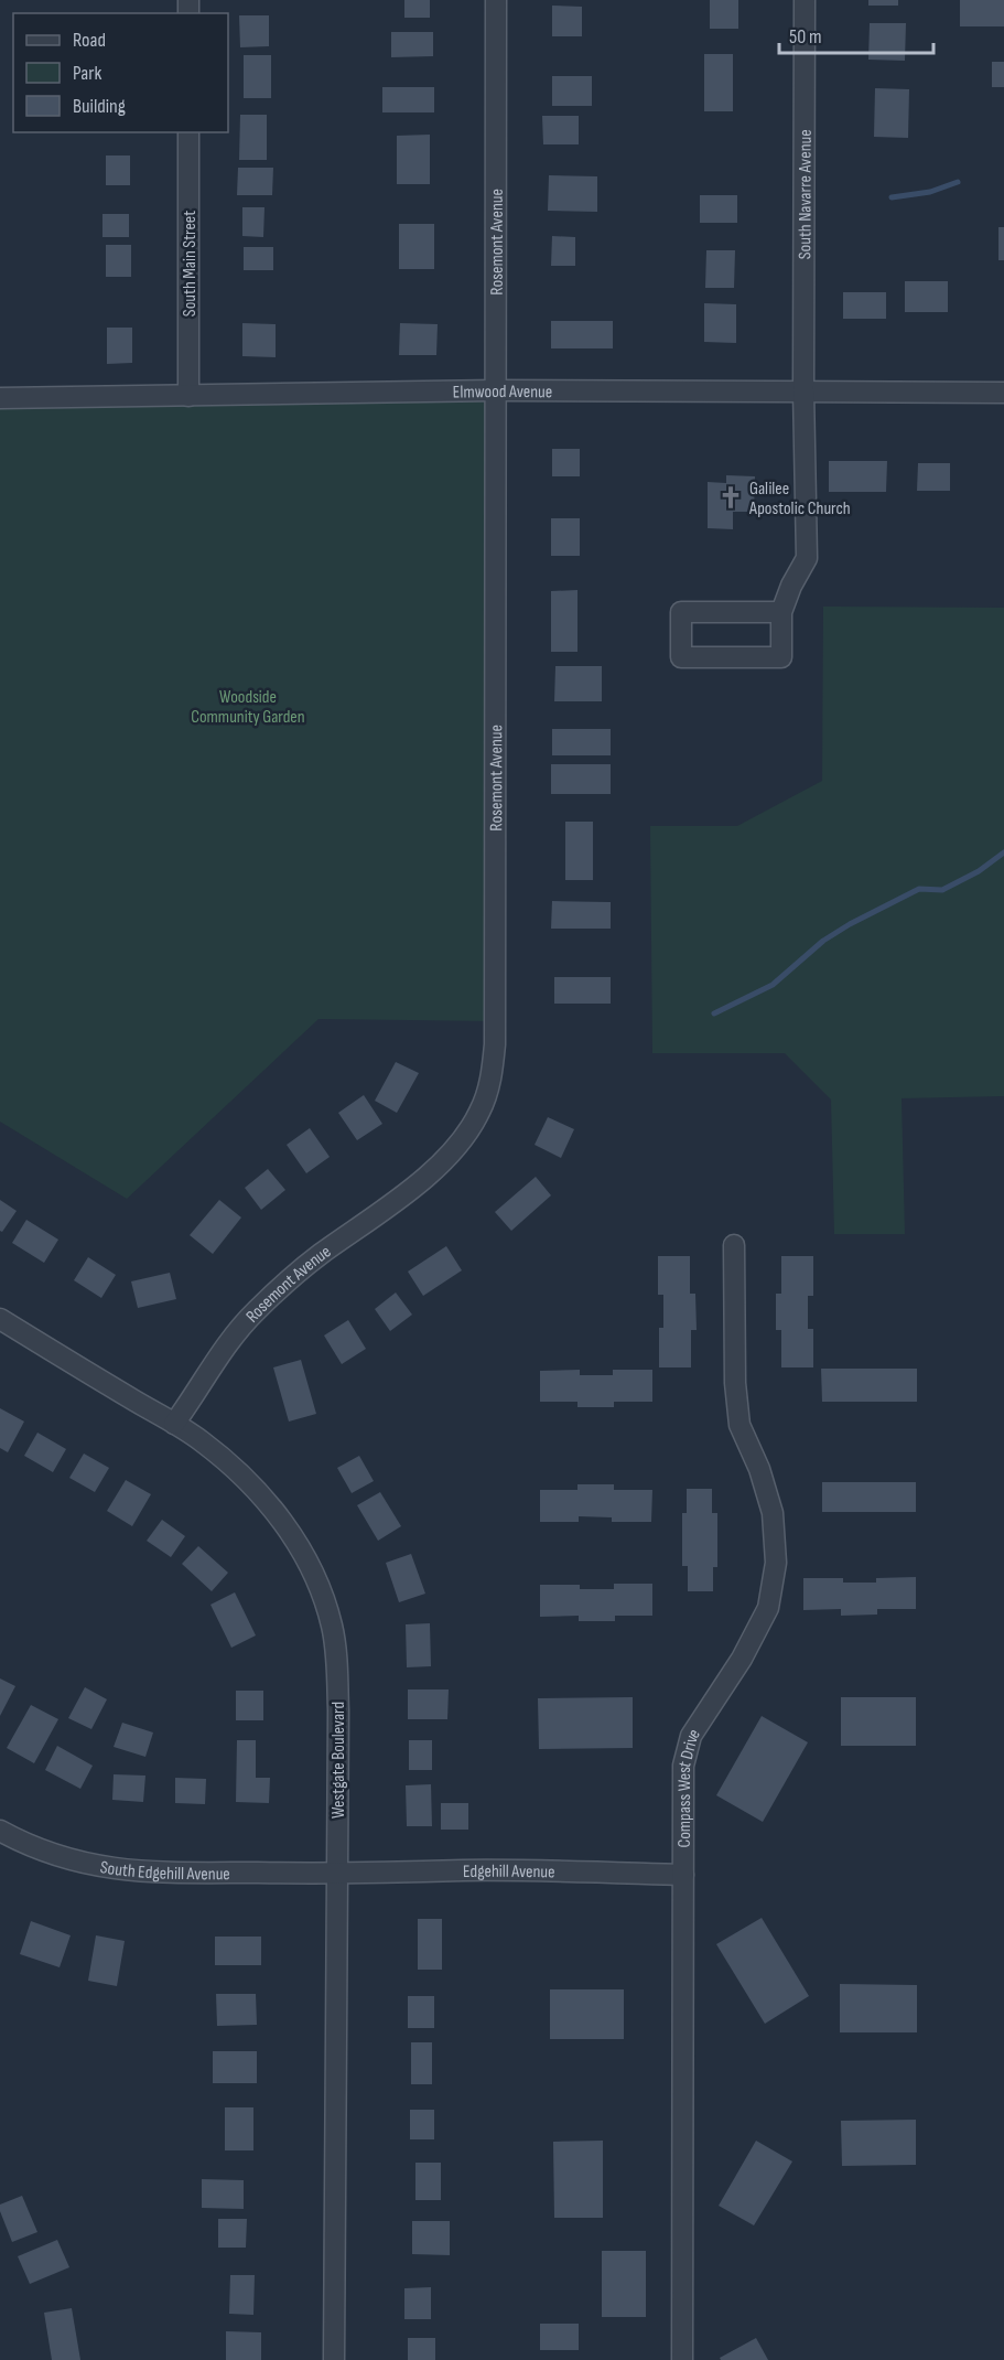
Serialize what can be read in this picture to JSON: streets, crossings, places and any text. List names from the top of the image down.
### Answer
{
  "streets": {
    "street": [
      "South Navarre Avenue",
      "Rosemont Avenue",
      "South Main Street",
      "Elmwood Avenue",
      "Westgate Boulevard",
      "Compass West Drive",
      "South Edgehill Avenue",
      "Edgehill Avenue"
    ]
  },
  "crossings": [
    ["South Navarre Avenue", "Elmwood Avenue"],
    ["Rosemont Avenue", "Elmwood Avenue"],
    ["Rosemont Avenue", "Westgate Boulevard"],
    ["South Main Street", "Elmwood Avenue"],
    ["Westgate Boulevard", "South Edgehill Avenue"],
    ["Westgate Boulevard", "Edgehill Avenue"],
    ["Compass West Drive", "Edgehill Avenue"],
    ["South Edgehill Avenue", "Edgehill Avenue"]
  ],
  "parks": ["Woodside Community Garden"],
  "places": {
    "church": ["Galilee Apostolic Church"]
  },
  "legend": ["Road", "Park", "Building"],
  "scale_bar": "50 m"
}
